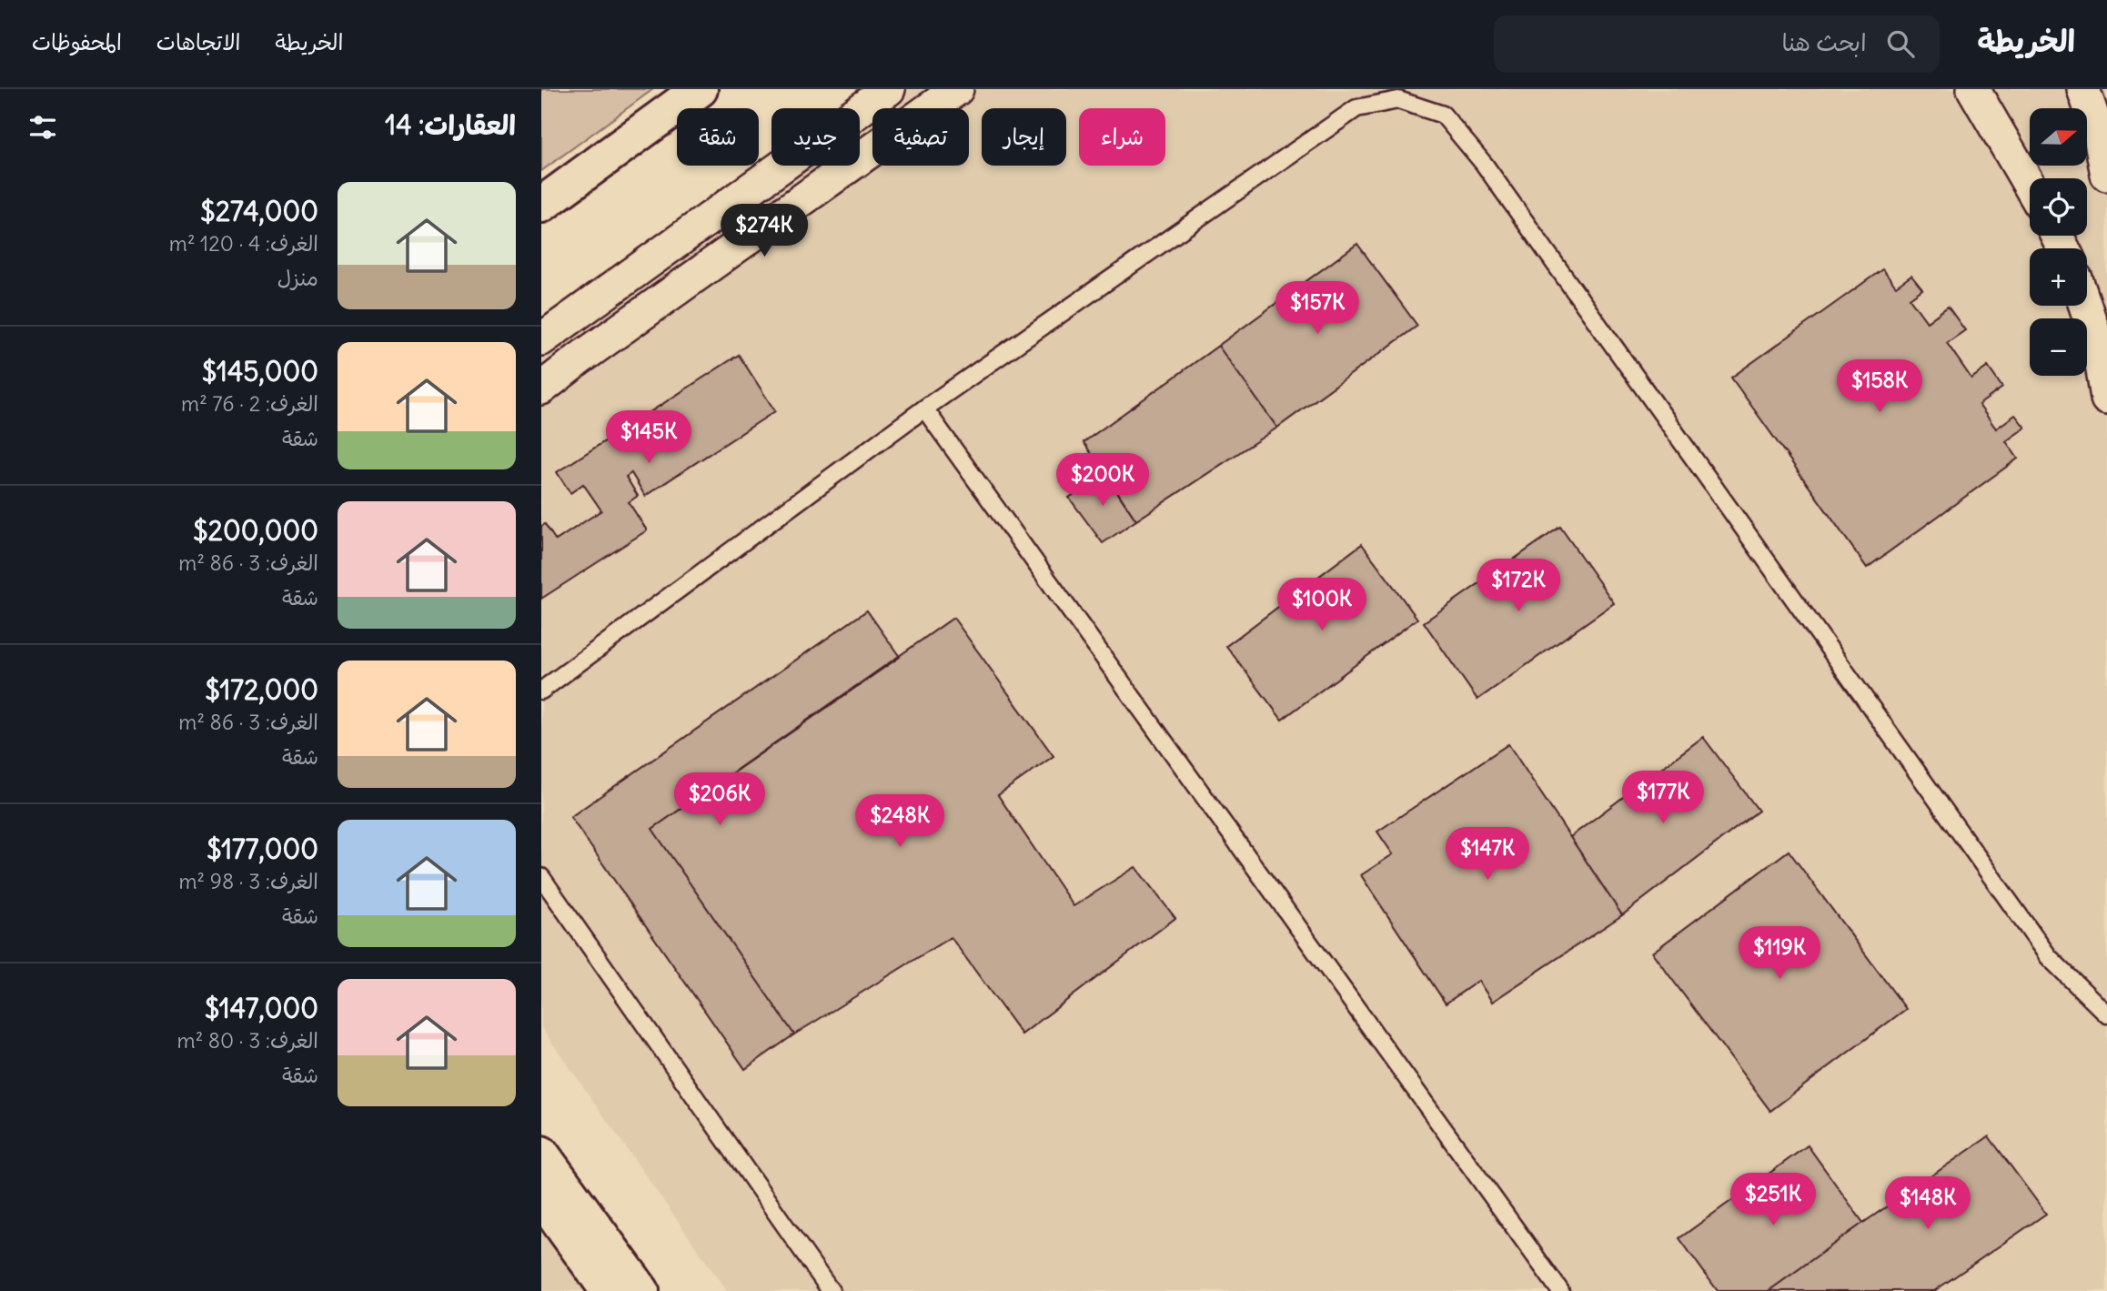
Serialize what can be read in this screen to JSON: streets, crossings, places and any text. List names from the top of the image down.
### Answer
{
  "north": "right",
  "page": {
    "header": "الخريطة",
    "search": "ابحث هنا",
    "nav": ["الخريطة", "الاتجاهات", "المحفوظات"],
    "heading": "العقارات: 14",
    "map_buttons": ["+", "−"],
    "chip": [
      "شراء",
      "إيجار",
      "تصفية",
      "جديد",
      "شقة"
    ],
    "list": [
      {
        "name": "$274,000",
        "note": "الغرف: 4 · 120 m² · منزل"
      },
      {
        "name": "$145,000",
        "note": "الغرف: 2 · 76 m² · شقة"
      },
      {
        "name": "$200,000",
        "note": "الغرف: 3 · 86 m² · شقة"
      },
      {
        "name": "$172,000",
        "note": "الغرف: 3 · 86 m² · شقة"
      },
      {
        "name": "$177,000",
        "note": "الغرف: 3 · 98 m² · شقة"
      },
      {
        "name": "$147,000",
        "note": "الغرف: 3 · 80 m² · شقة"
      }
    ],
    "price": [
      "$274K",
      "$157K",
      "$158K",
      "$145K",
      "$200K",
      "$172K",
      "$100K",
      "$177K",
      "$206K",
      "$248K",
      "$147K",
      "$119K",
      "$251K",
      "$148K"
    ]
  }
}
